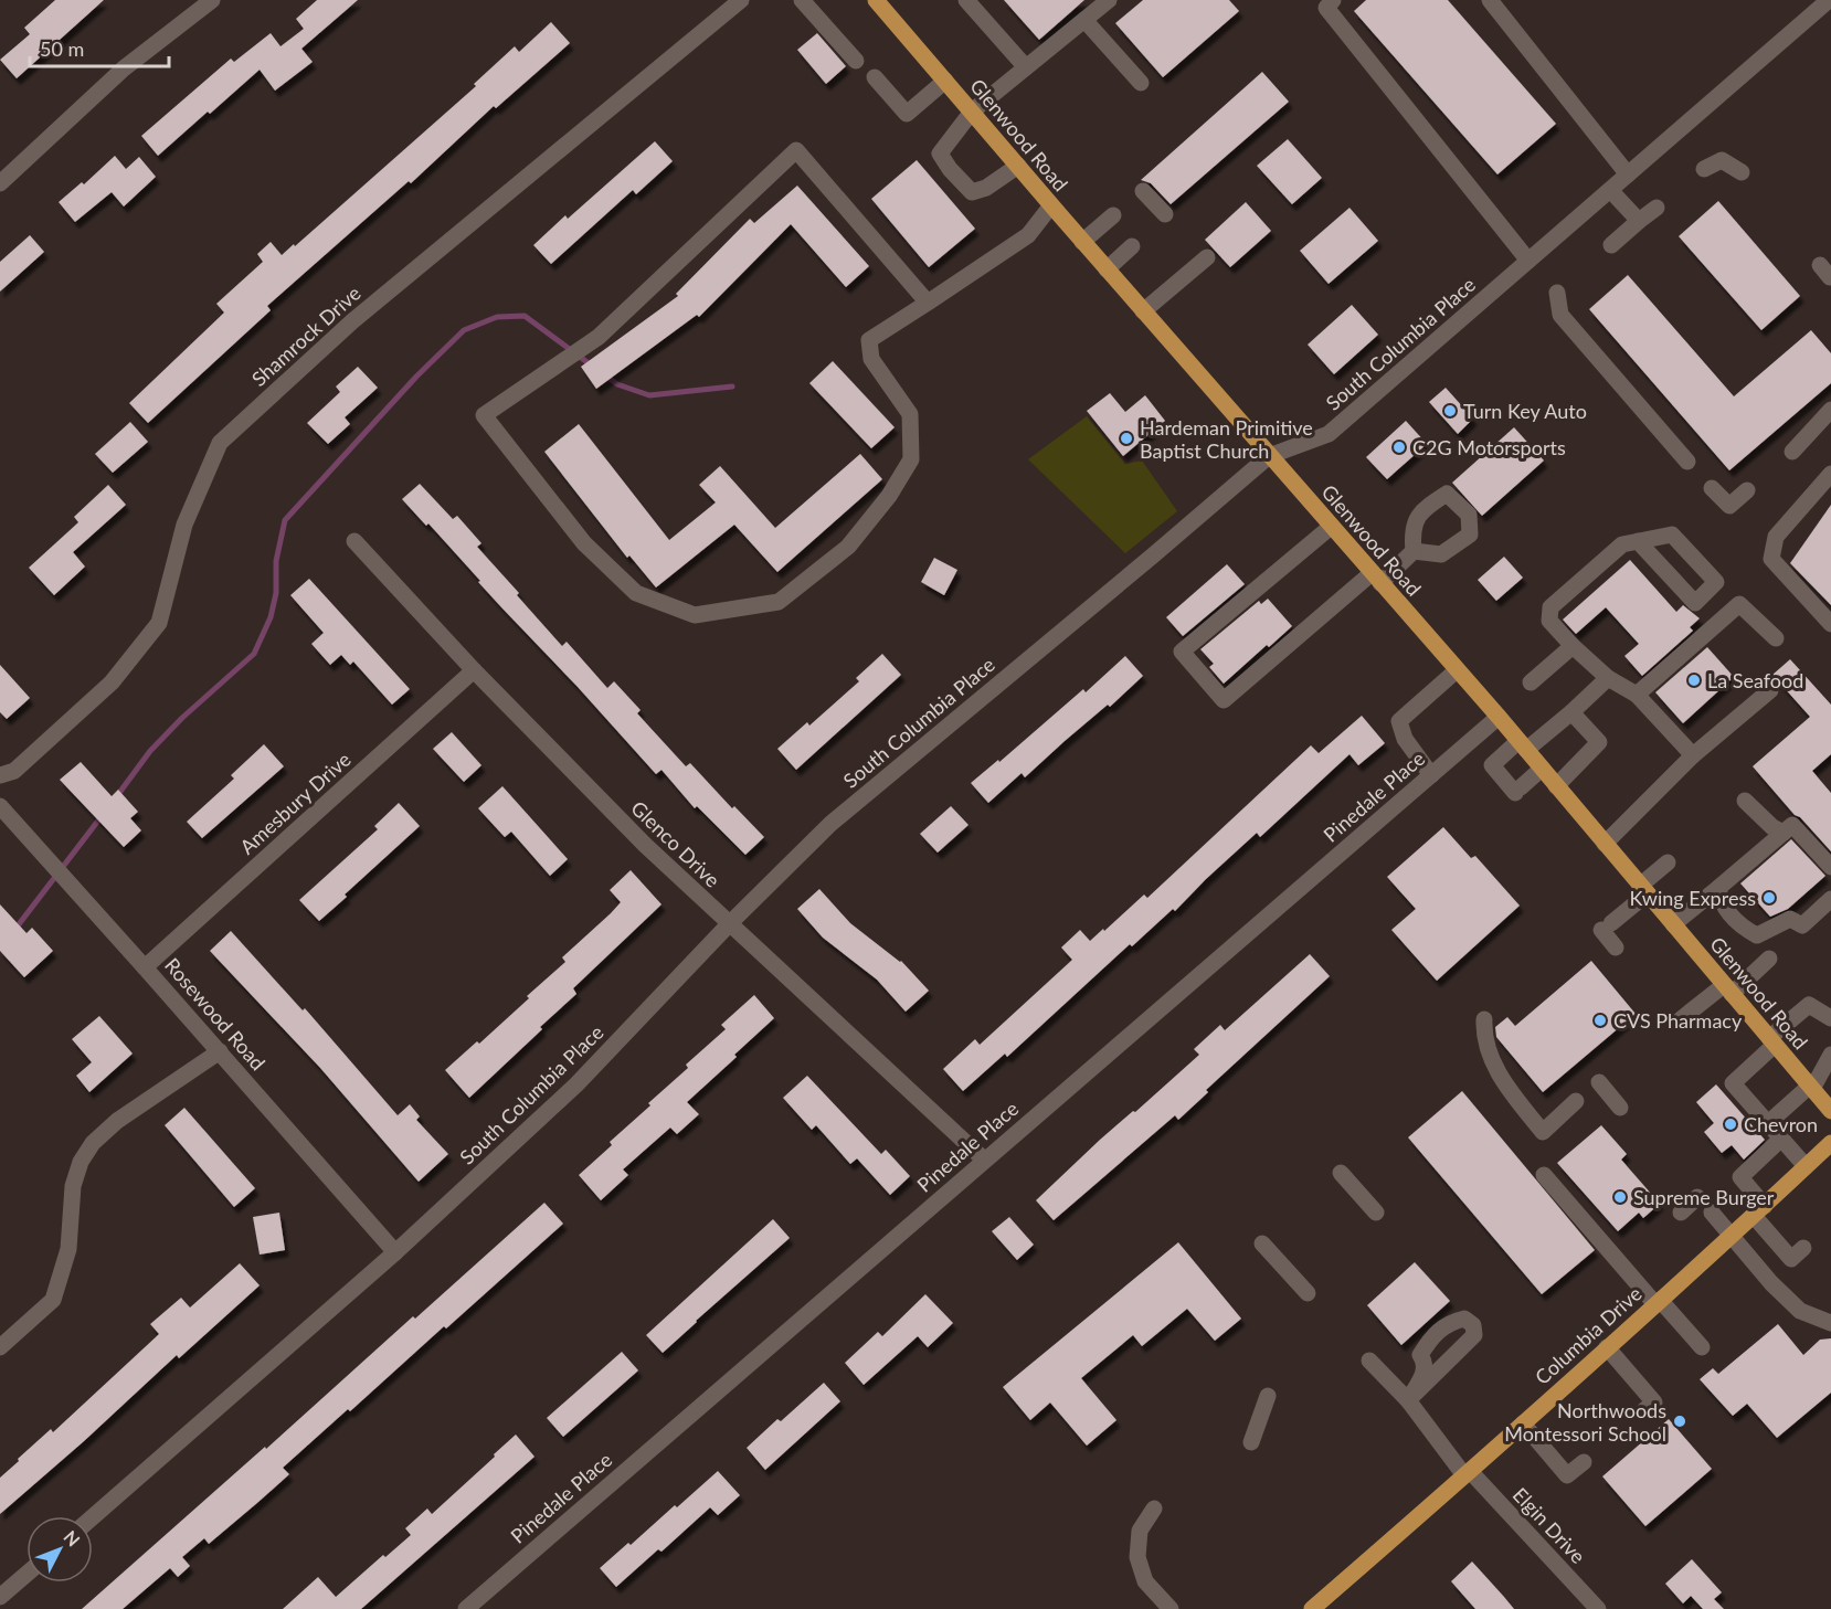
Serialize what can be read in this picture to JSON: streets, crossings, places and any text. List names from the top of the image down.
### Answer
{
  "streets": {
    "main road": ["Glenwood Road", "Columbia Drive"],
    "street": [
      "Shamrock Drive",
      "South Columbia Place",
      "Pinedale Place",
      "Amesbury Drive",
      "Glenco Drive",
      "Rosewood Road",
      "Elgin Drive"
    ]
  },
  "crossings": [
    ["Glenwood Road", "South Columbia Place"],
    ["Glenwood Road", "Pinedale Place"],
    ["South Columbia Place", "Glenco Drive"],
    ["South Columbia Place", "Rosewood Road"],
    ["Pinedale Place", "Glenco Drive"],
    ["Amesbury Drive", "Glenco Drive"],
    ["Amesbury Drive", "Rosewood Road"],
    ["Columbia Drive", "Elgin Drive"]
  ],
  "places": [
    "Turn Key Auto",
    "Hardeman Primitive Baptist Church",
    "C2G Motorsports",
    "La Seafood",
    "Kwing Express",
    "CVS Pharmacy",
    "Chevron",
    "Supreme Burger",
    "Northwoods Montessori School"
  ],
  "scale_bar": "50 m",
  "north": "top right"
}
